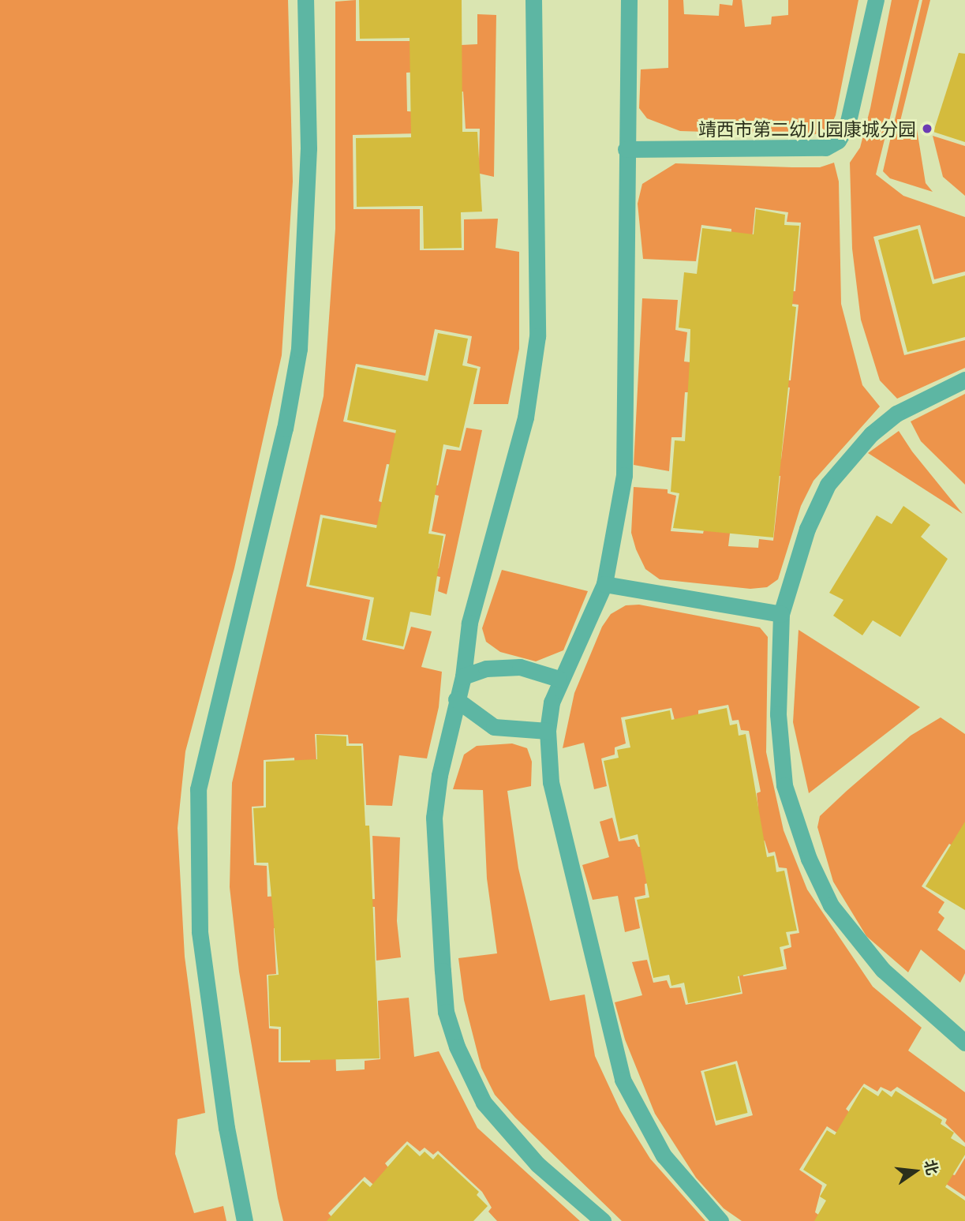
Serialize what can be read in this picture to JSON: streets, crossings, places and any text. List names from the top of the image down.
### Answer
{
  "places": ["靖西市第二幼儿园康城分园"],
  "north": "right"
}
